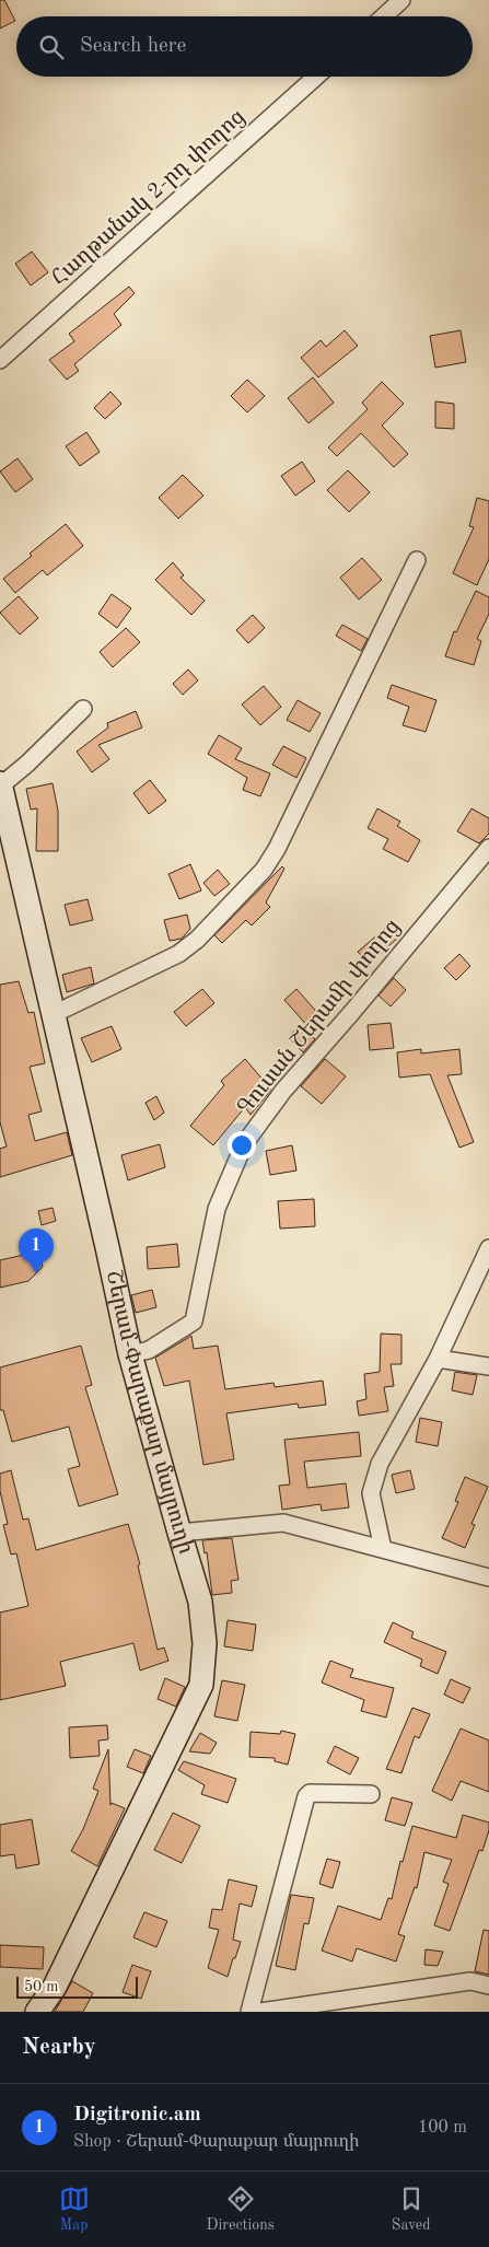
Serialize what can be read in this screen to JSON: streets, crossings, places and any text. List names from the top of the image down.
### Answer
{
  "streets": {
    "street": ["Հաղթանակ 2-րդ փողոց", "Գուսան Շերամի փողոց", "Շերամ-Փարաքար մայրուղի"]
  },
  "crossings": [
    ["Գուսան Շերամի փողոց", "Շերամ-Փարաքար մայրուղի"]
  ],
  "scale_bar": "50 m",
  "page": {
    "search": "Search here",
    "pins": "1",
    "scale": "50 m",
    "heading": "Nearby",
    "list": [
      {
        "mark": "1",
        "name": "Digitronic.am",
        "note": "Shop · Շերամ-Փարաքար մայրուղի",
        "value": "100 m"
      }
    ],
    "nav": ["Map", "Directions", "Saved"]
  }
}
